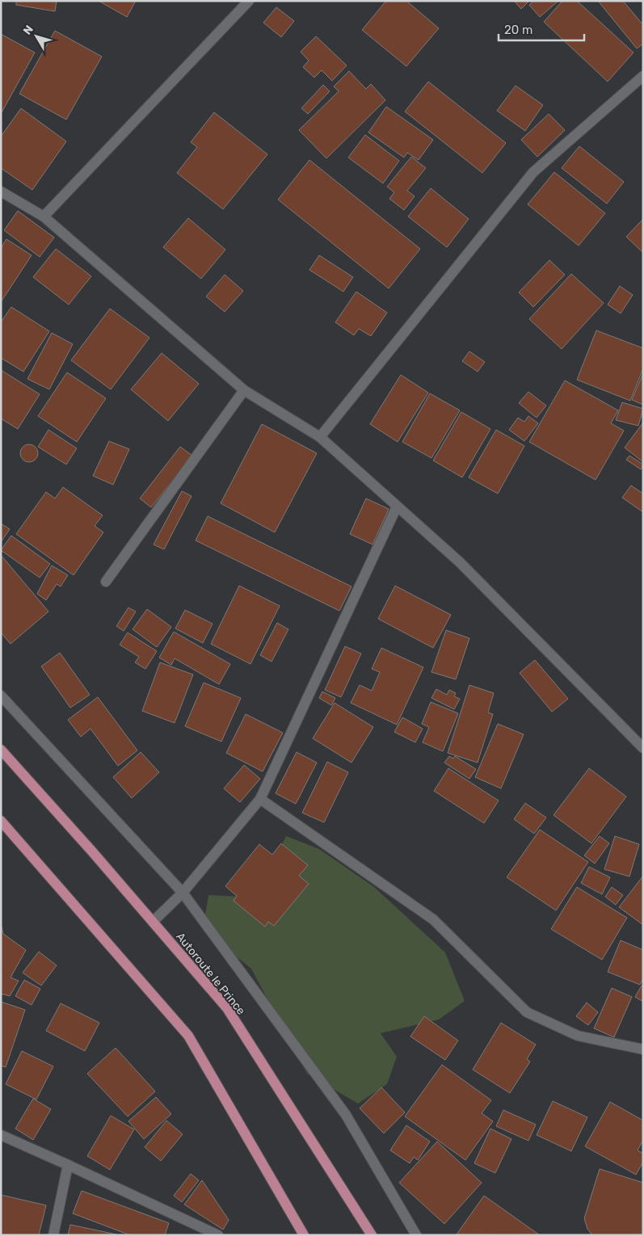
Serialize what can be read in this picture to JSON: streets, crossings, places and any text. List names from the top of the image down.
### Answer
{
  "streets": {
    "main road": ["Autoroute le Prince"]
  },
  "scale_bar": "20 m",
  "north": "top left"
}
